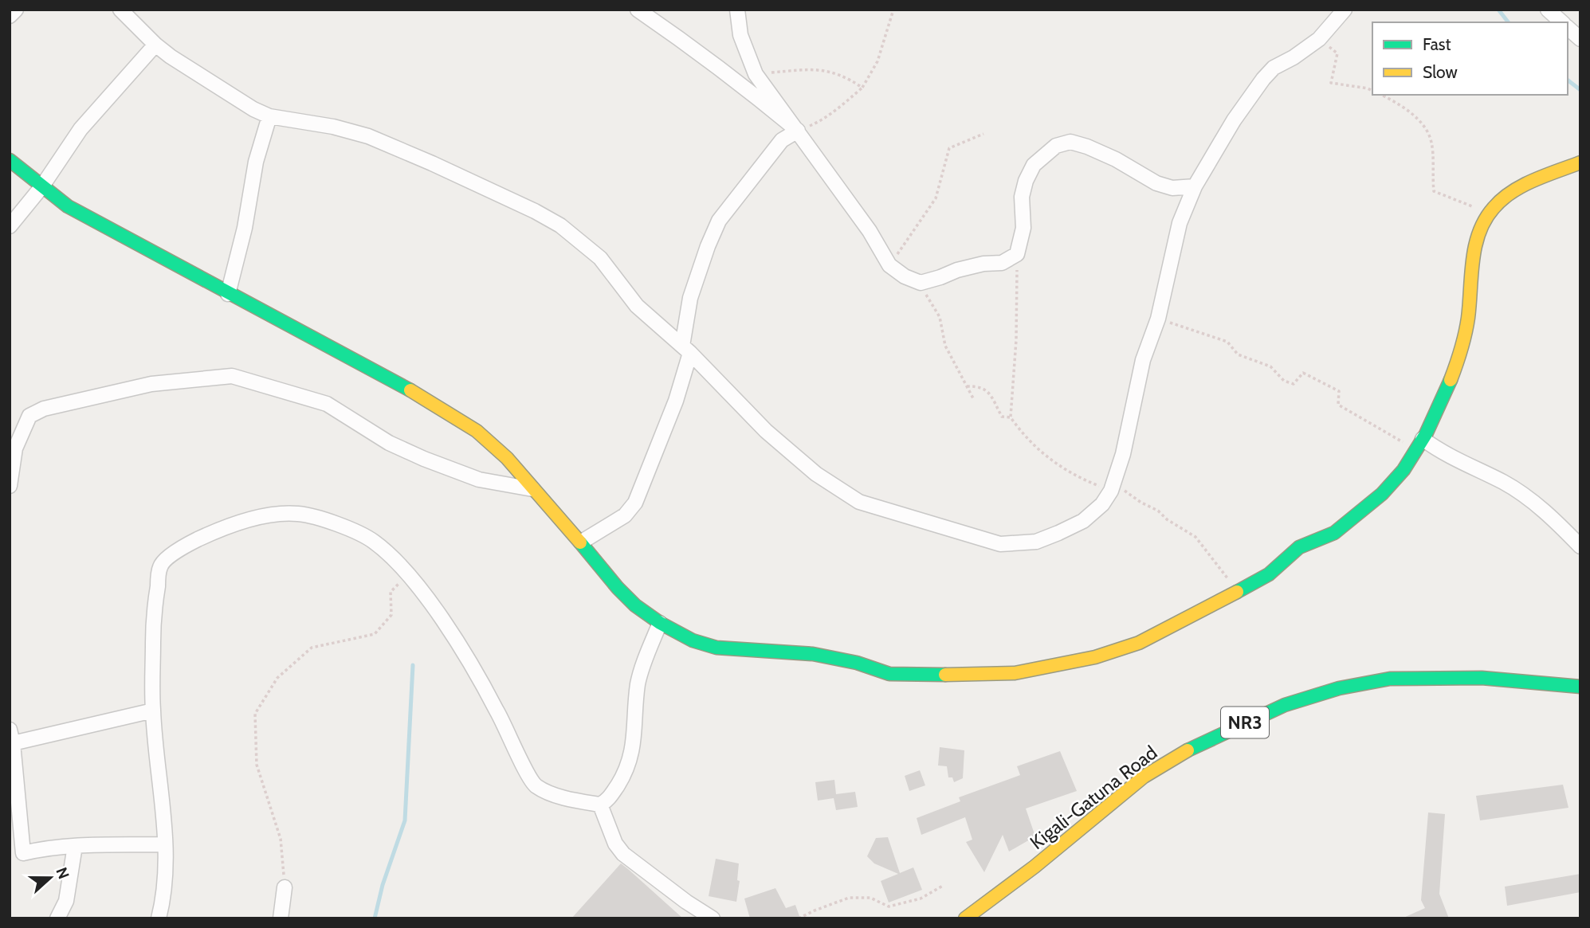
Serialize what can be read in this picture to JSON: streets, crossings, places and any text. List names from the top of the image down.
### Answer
{
  "streets": {
    "main road": ["NR3", "Kigali-Gatuna Road"]
  },
  "legend": ["Fast", "Slow"],
  "north": "right"
}
